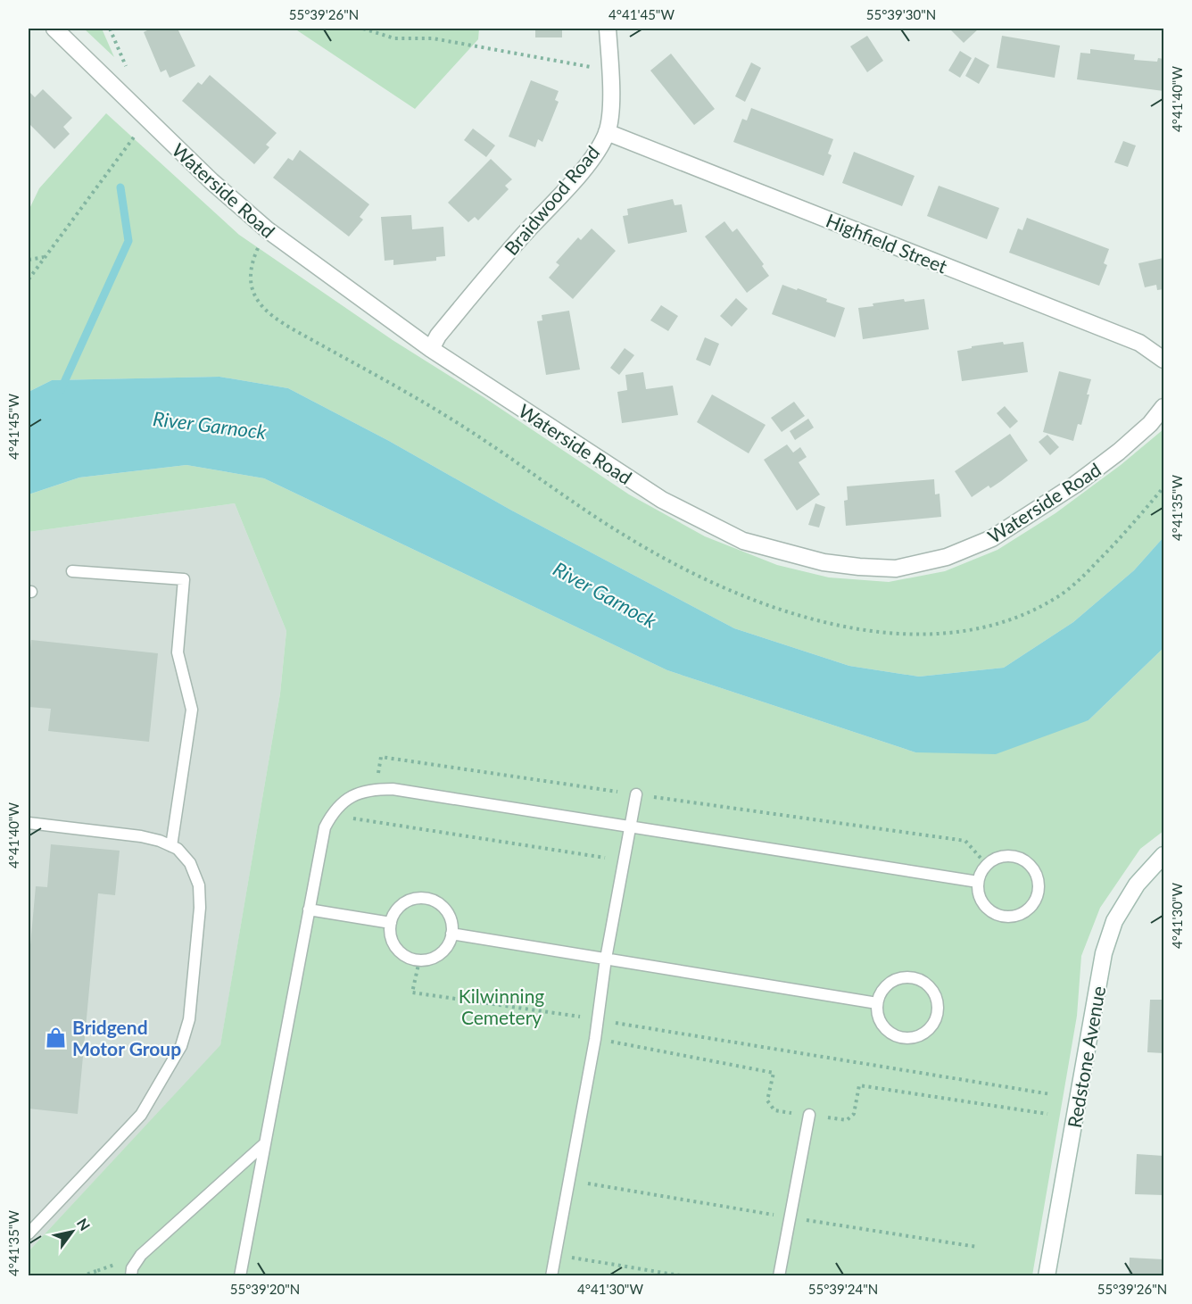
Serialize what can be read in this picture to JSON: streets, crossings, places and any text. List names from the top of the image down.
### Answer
{
  "streets": {
    "street": [
      "Waterside Road",
      "Braidwood Road",
      "Highfield Street",
      "Redstone Avenue"
    ]
  },
  "crossings": [
    ["Waterside Road", "Braidwood Road"],
    ["Braidwood Road", "Highfield Street"]
  ],
  "water": ["River Garnock"],
  "parks": ["Kilwinning Cemetery"],
  "places": {
    "shop": ["Bridgend Motor Group"]
  },
  "north": "top right",
  "coordinates": [
    "55°39'26\"N",
    "4°41'45\"W",
    "55°39'30\"N",
    "4°41'40\"W",
    "4°41'35\"W",
    "4°41'30\"W",
    "55°39'20\"N",
    "55°39'24\"N"
  ]
}
